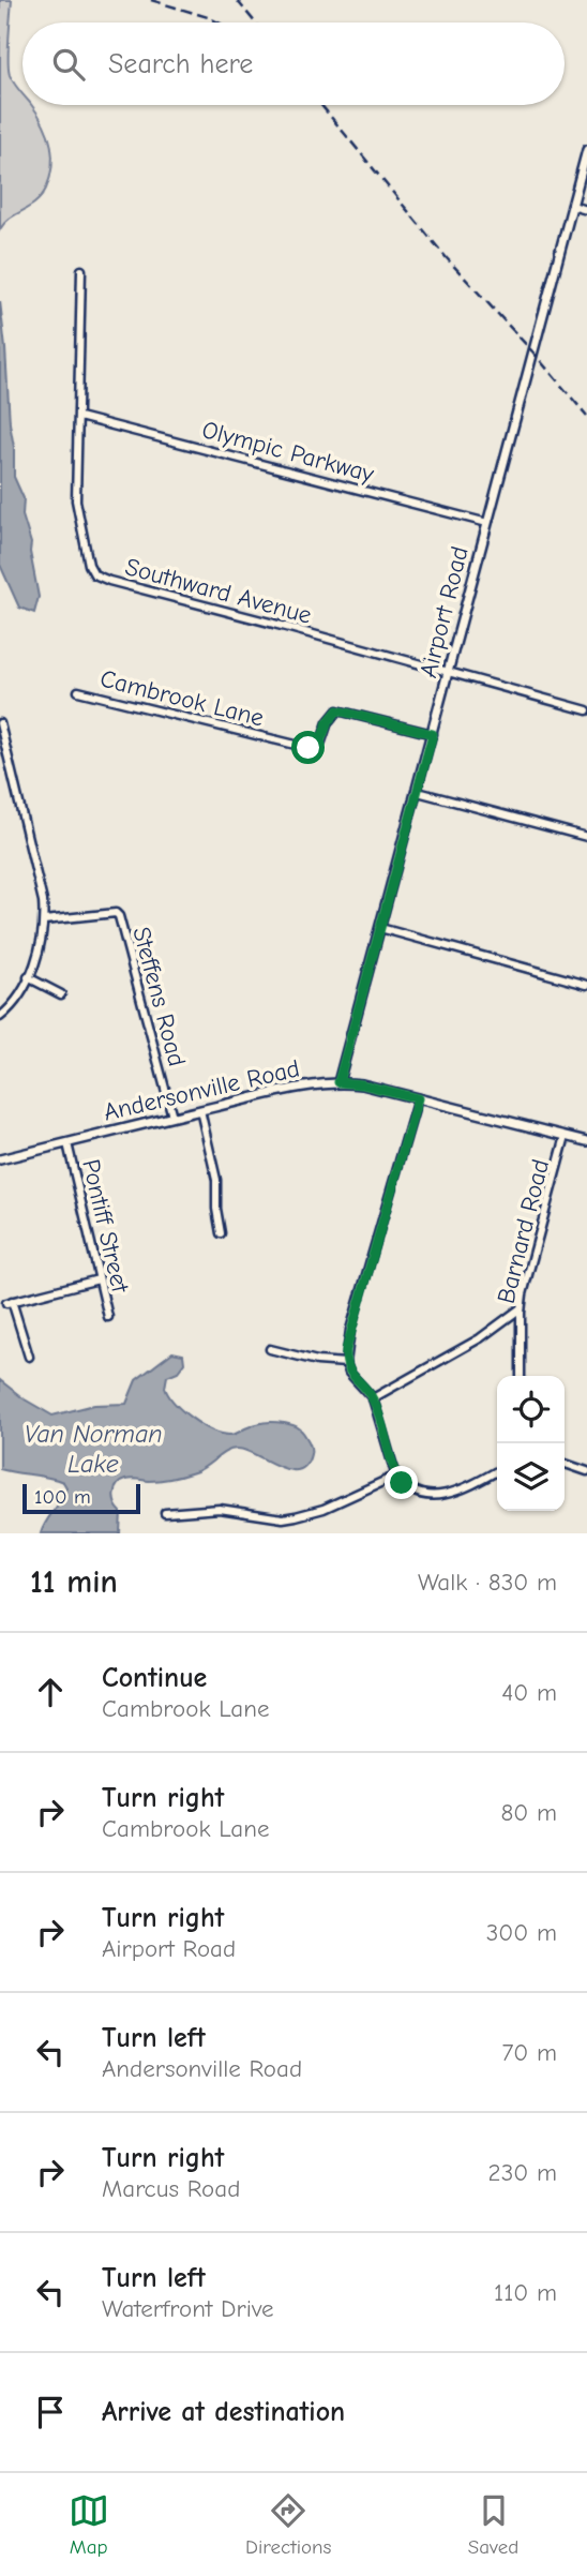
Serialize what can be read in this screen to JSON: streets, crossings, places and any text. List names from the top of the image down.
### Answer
{
  "streets": {
    "street": [
      "Olympic Parkway",
      "Southward Avenue",
      "Airport Road",
      "Cambrook Lane",
      "Steffens Road",
      "Andersonville Road",
      "Pontiff Street",
      "Barnard Road"
    ]
  },
  "crossings": [
    ["Olympic Parkway", "Southward Avenue"],
    ["Olympic Parkway", "Airport Road"],
    ["Southward Avenue", "Airport Road"],
    ["Airport Road", "Cambrook Lane"],
    ["Airport Road", "Andersonville Road"],
    ["Steffens Road", "Andersonville Road"],
    ["Andersonville Road", "Pontiff Street"],
    ["Andersonville Road", "Barnard Road"]
  ],
  "water": ["Van Norman Lake"],
  "scale_bar": "100 m",
  "page": {
    "search": "Search here",
    "scale": "100 m",
    "heading": ["11 min", "Walk · 830 m"],
    "list": [
      ["Continue", "Cambrook Lane", "40 m"],
      ["Turn right", "Cambrook Lane", "80 m"],
      ["Turn right", "Airport Road", "300 m"],
      ["Turn left", "Andersonville Road", "70 m"],
      ["Turn right", "Marcus Road", "230 m"],
      ["Turn left", "Waterfront Drive", "110 m"],
      "Arrive at destination"
    ],
    "nav": ["Map", "Directions", "Saved"]
  }
}
